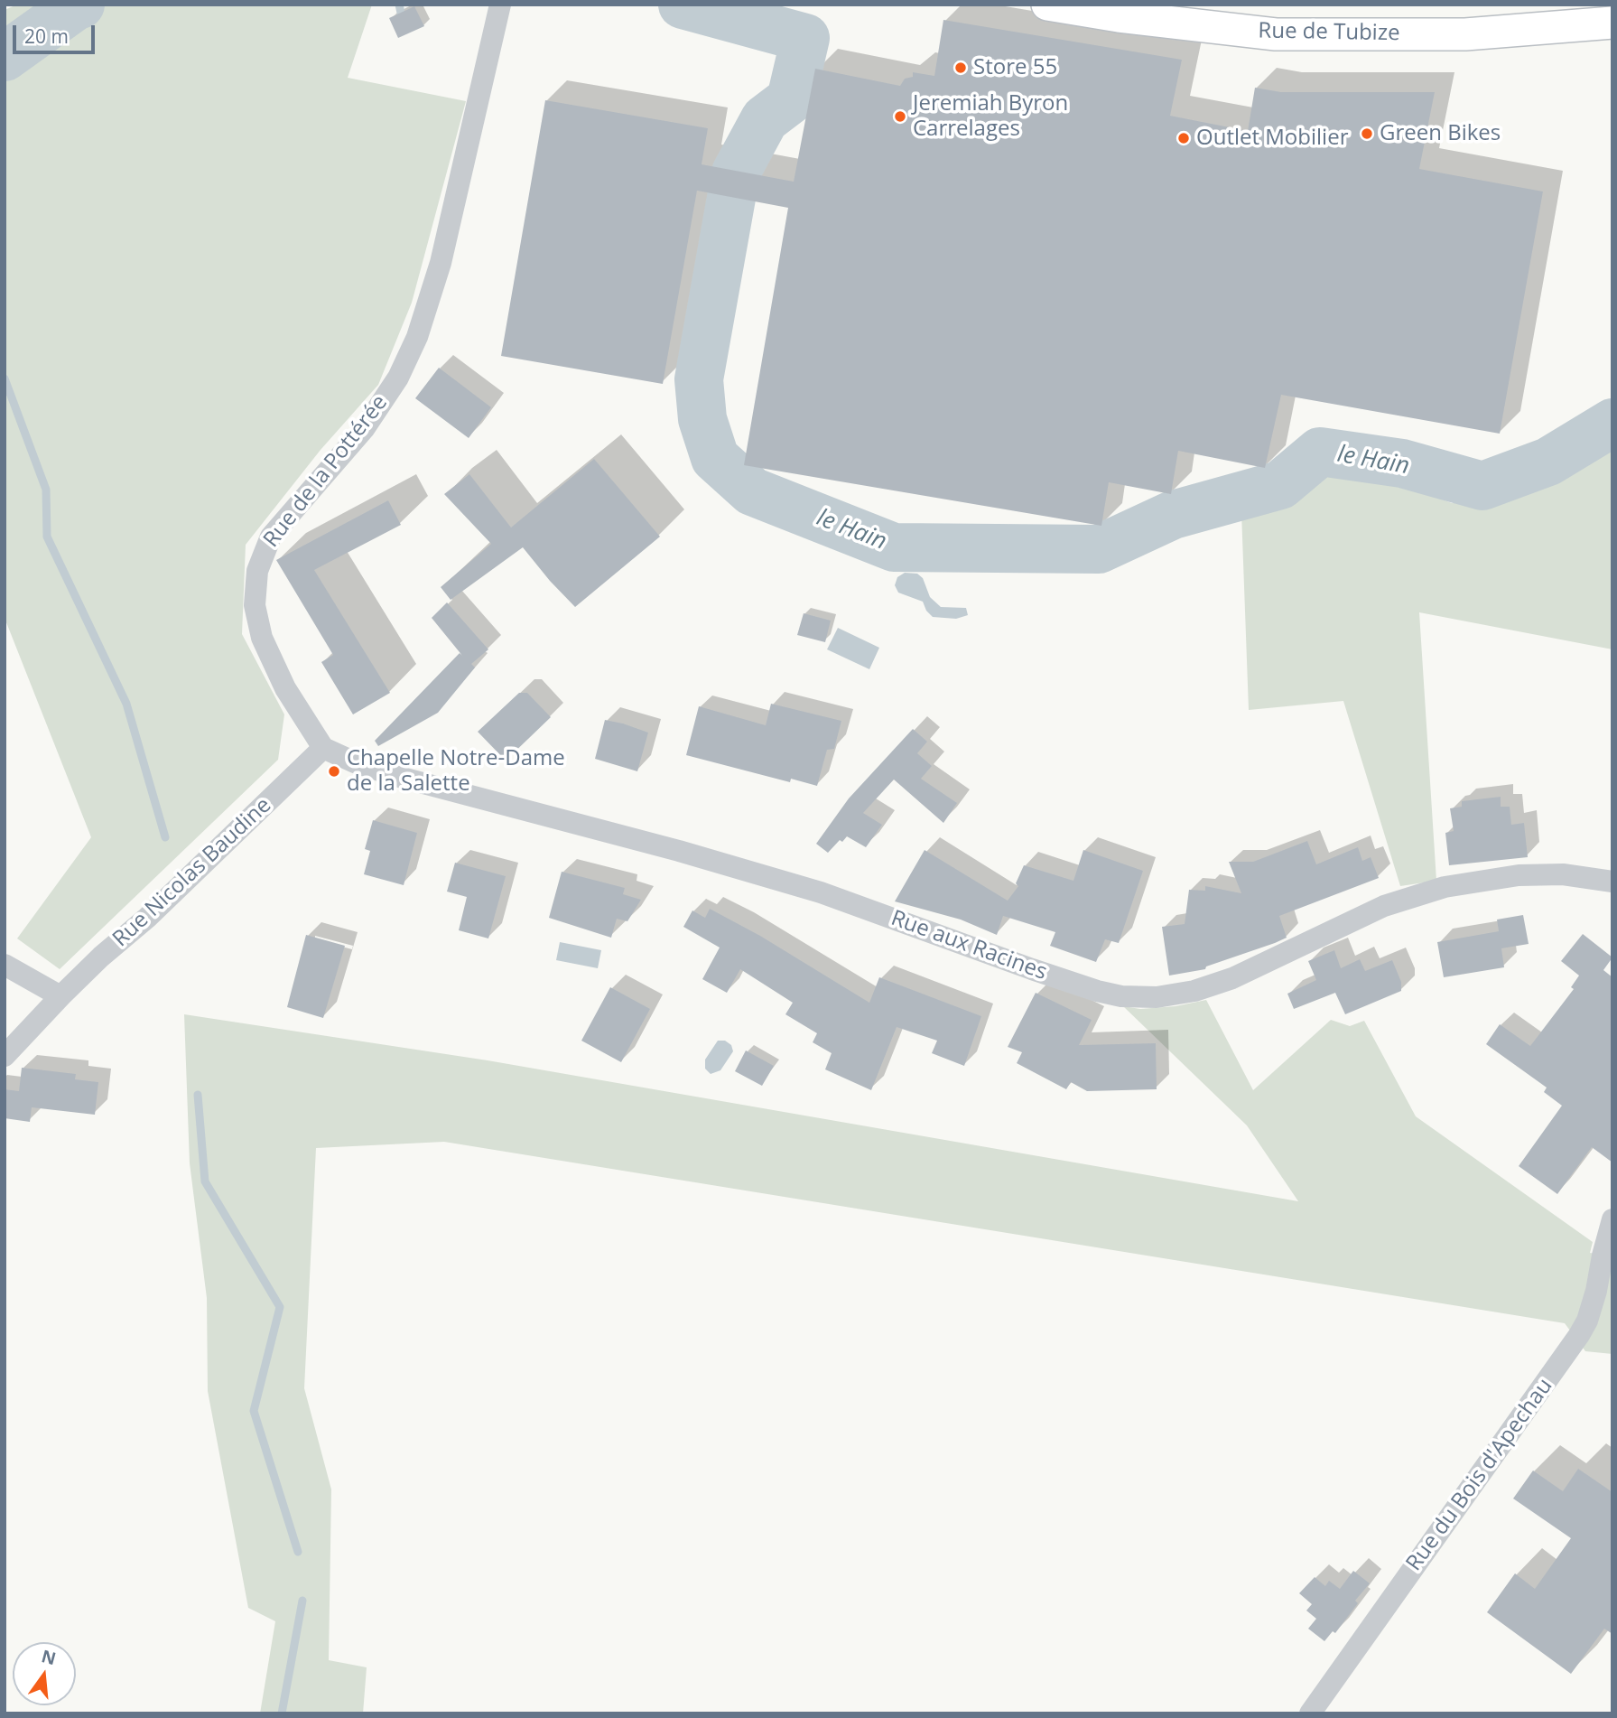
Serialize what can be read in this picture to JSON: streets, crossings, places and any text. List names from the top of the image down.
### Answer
{
  "streets": {
    "main road": ["Rue de Tubize"],
    "street": [
      "Rue de la Pottérée",
      "Rue Nicolas Baudine",
      "Rue aux Racines",
      "Rue du Bois d'Apechau"
    ]
  },
  "crossings": [
    ["Rue de la Pottérée", "Rue Nicolas Baudine"],
    ["Rue de la Pottérée", "Rue aux Racines"],
    ["Rue Nicolas Baudine", "Rue aux Racines"]
  ],
  "water": ["le Hain"],
  "places": [
    "Store 55",
    "Jeremiah Byron Carrelages",
    "Green Bikes",
    "Outlet Mobilier",
    "Chapelle Notre-Dame de la Salette"
  ],
  "scale_bar": "20 m",
  "north": "top"
}
